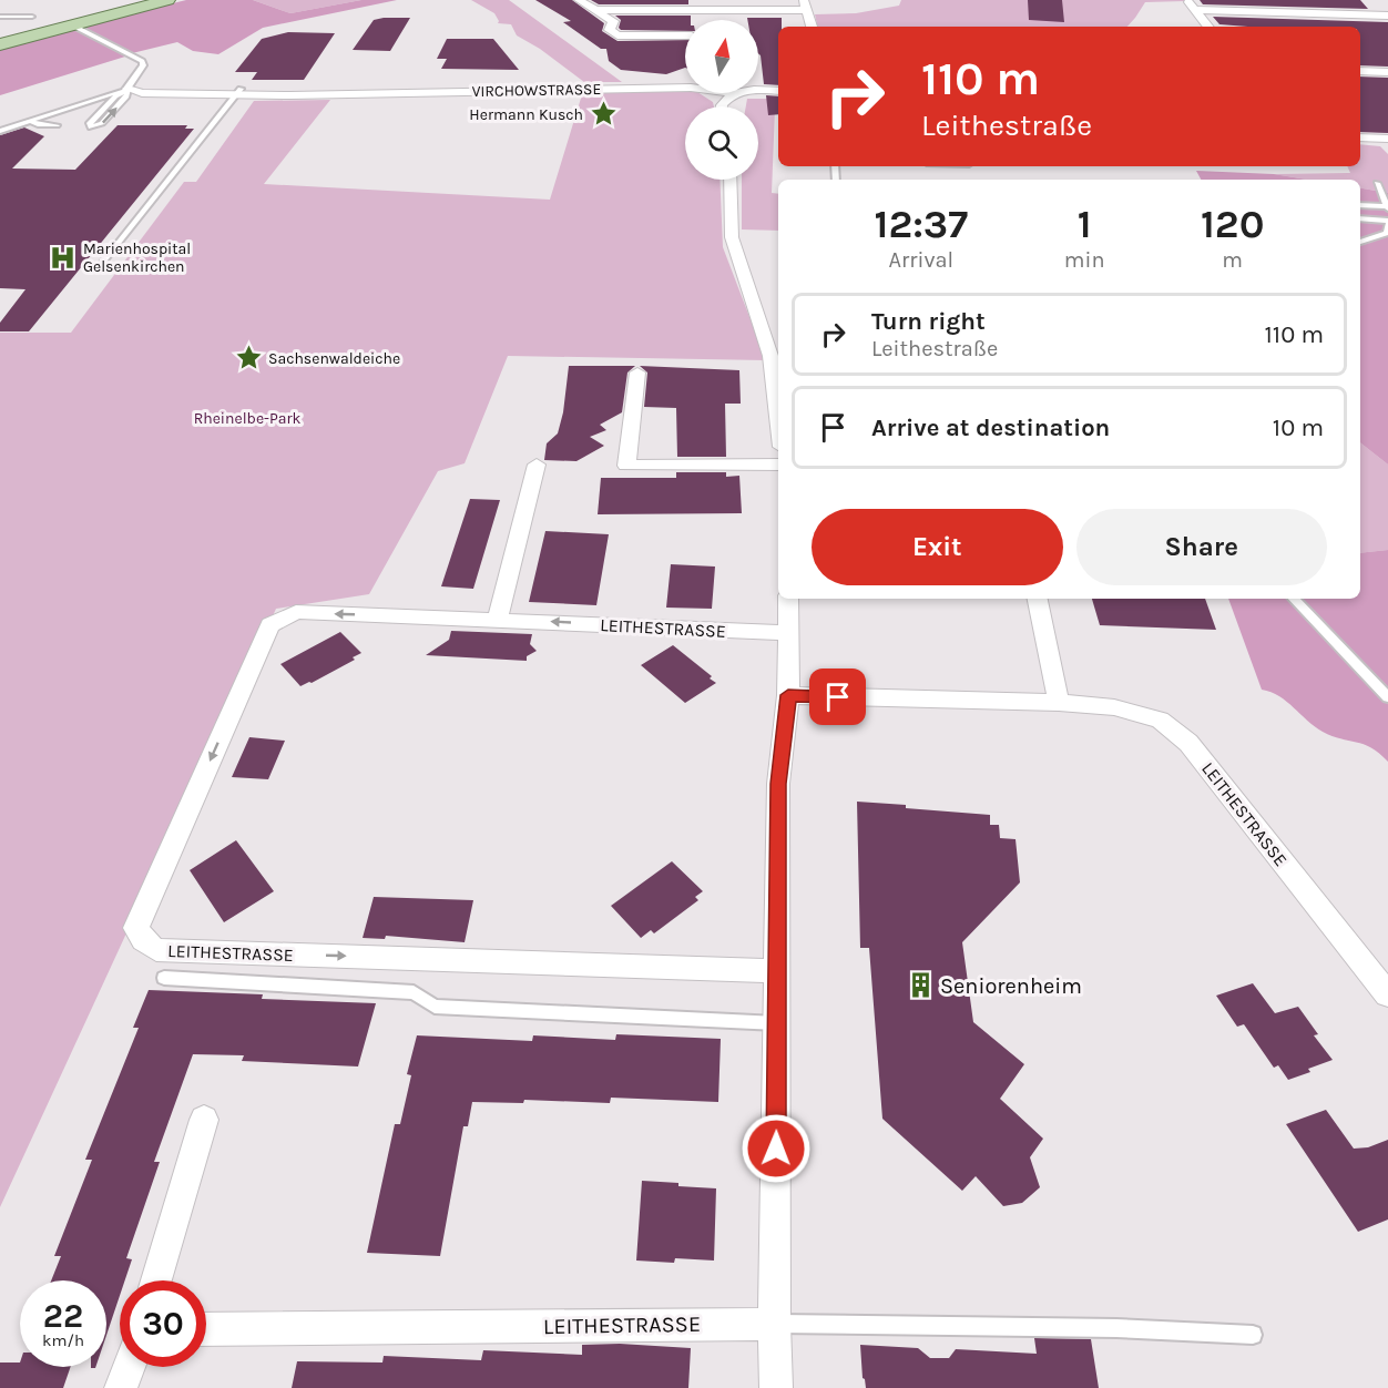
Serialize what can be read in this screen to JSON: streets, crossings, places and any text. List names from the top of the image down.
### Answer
{
  "streets": {
    "street": ["VIRCHOWSTRASSE", "LEITHESTRASSE"]
  },
  "parks": ["Rheinelbe-Park"],
  "places": {
    "place": ["Hermann Kusch", "Sachsenwaldeiche"],
    "hospital": ["Marienhospital Gelsenkirchen"],
    "building": ["Seniorenheim"]
  },
  "north": "top",
  "page": {
    "turn": ["110 m", "Leithestraße"],
    "eta": [
      "12:37",
      "Arrival",
      "1",
      "min",
      "120",
      "m"
    ],
    "list": [
      {
        "name": "Turn right",
        "note": "Leithestraße",
        "value": "110 m"
      },
      {
        "name": "Arrive at destination",
        "value": "10 m"
      }
    ],
    "buttons": ["Exit", "Share"],
    "speed": "22 km/h",
    "limit": "30"
  }
}
